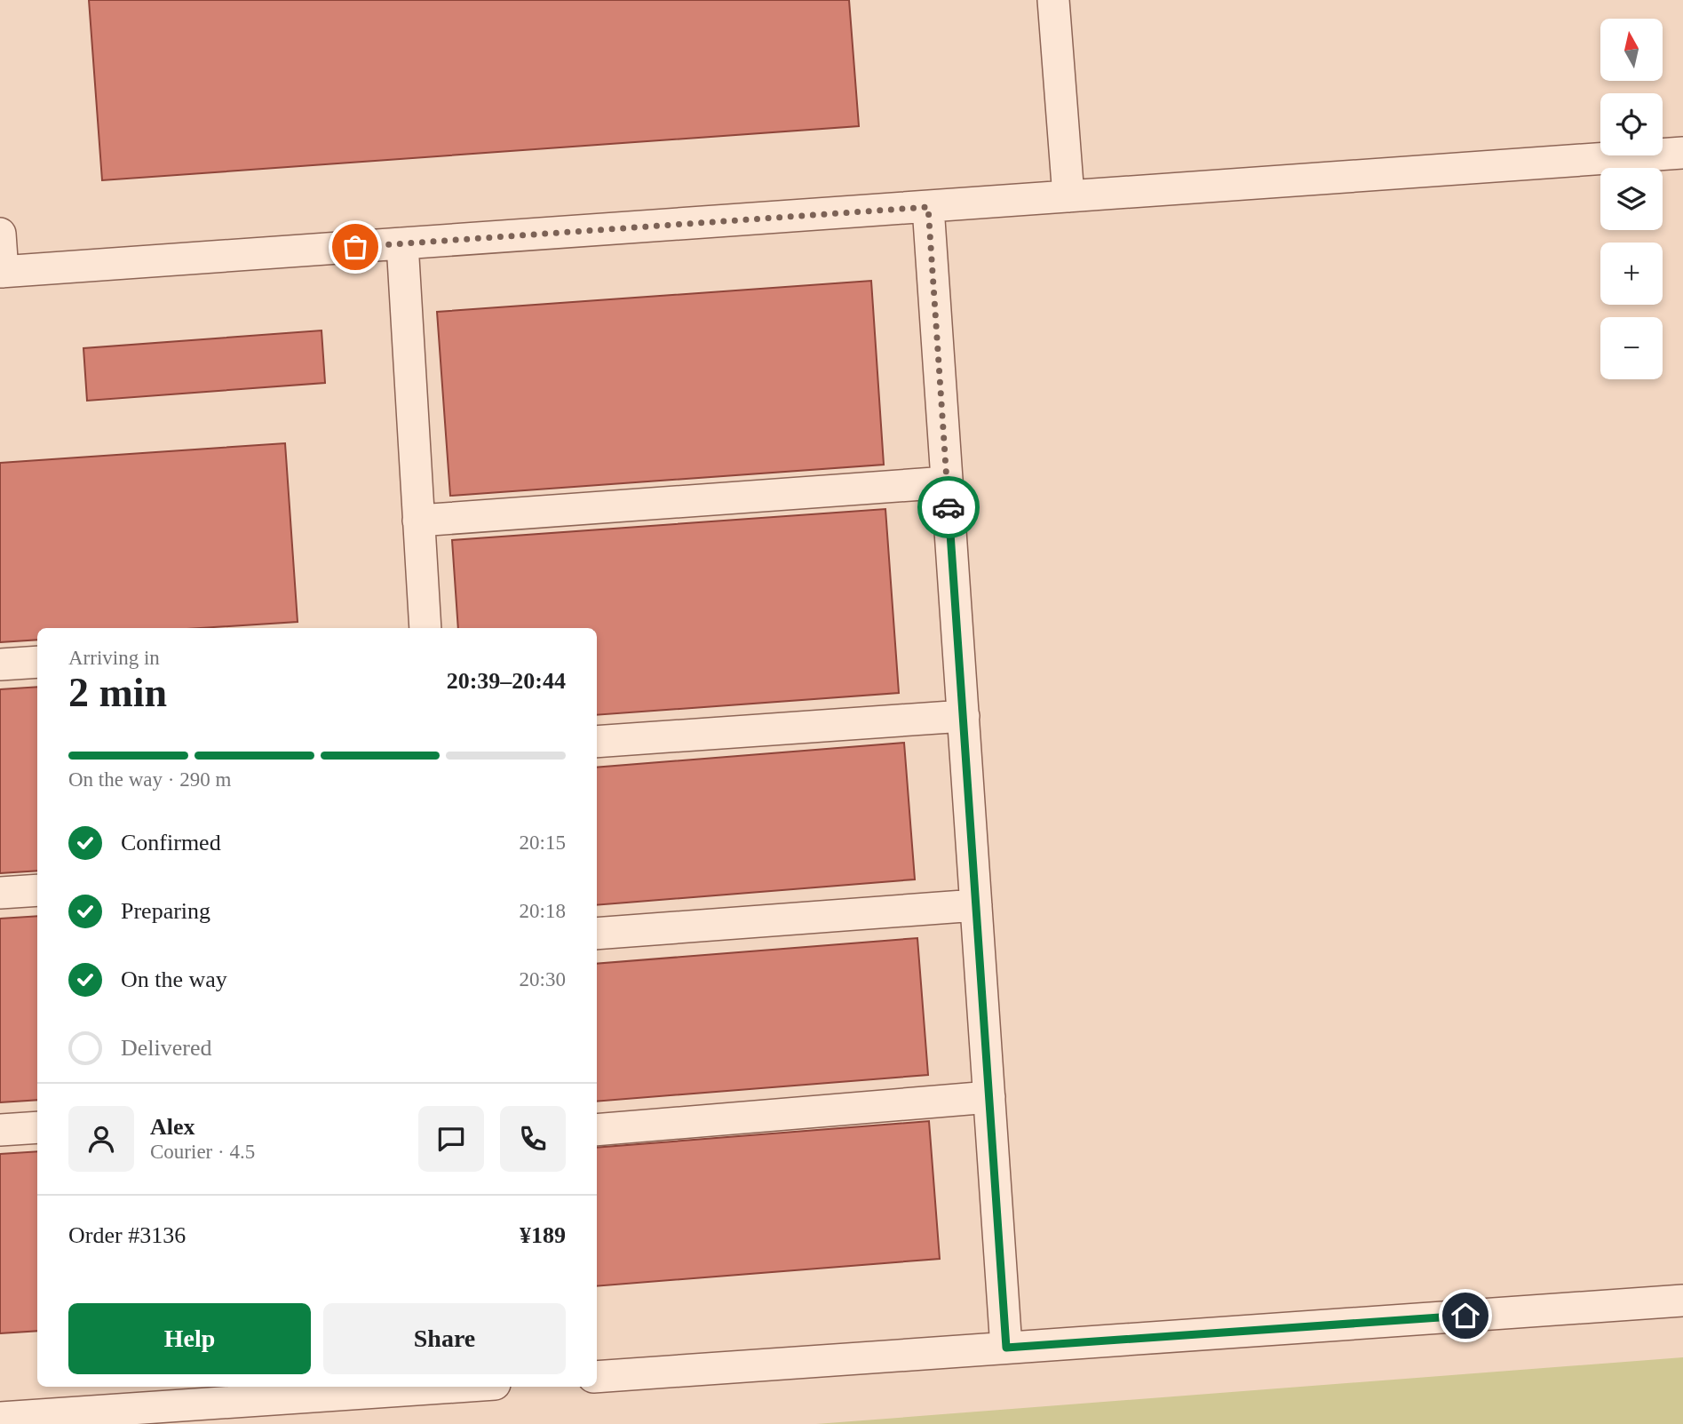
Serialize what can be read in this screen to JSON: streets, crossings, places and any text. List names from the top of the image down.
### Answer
{
  "north": "top",
  "page": {
    "map_buttons": ["+", "−"],
    "heading": ["2 min", "Arriving in", "20:39–20:44"],
    "panel": [
      "Alex",
      "Courier · 4.5",
      "Order #3136",
      "¥189"
    ],
    "bar": "On the way · 290 m",
    "list": [
      ["Confirmed", "20:15"],
      ["Preparing", "20:18"],
      ["On the way", "20:30"],
      "Delivered"
    ],
    "buttons": ["Help", "Share"]
  }
}
